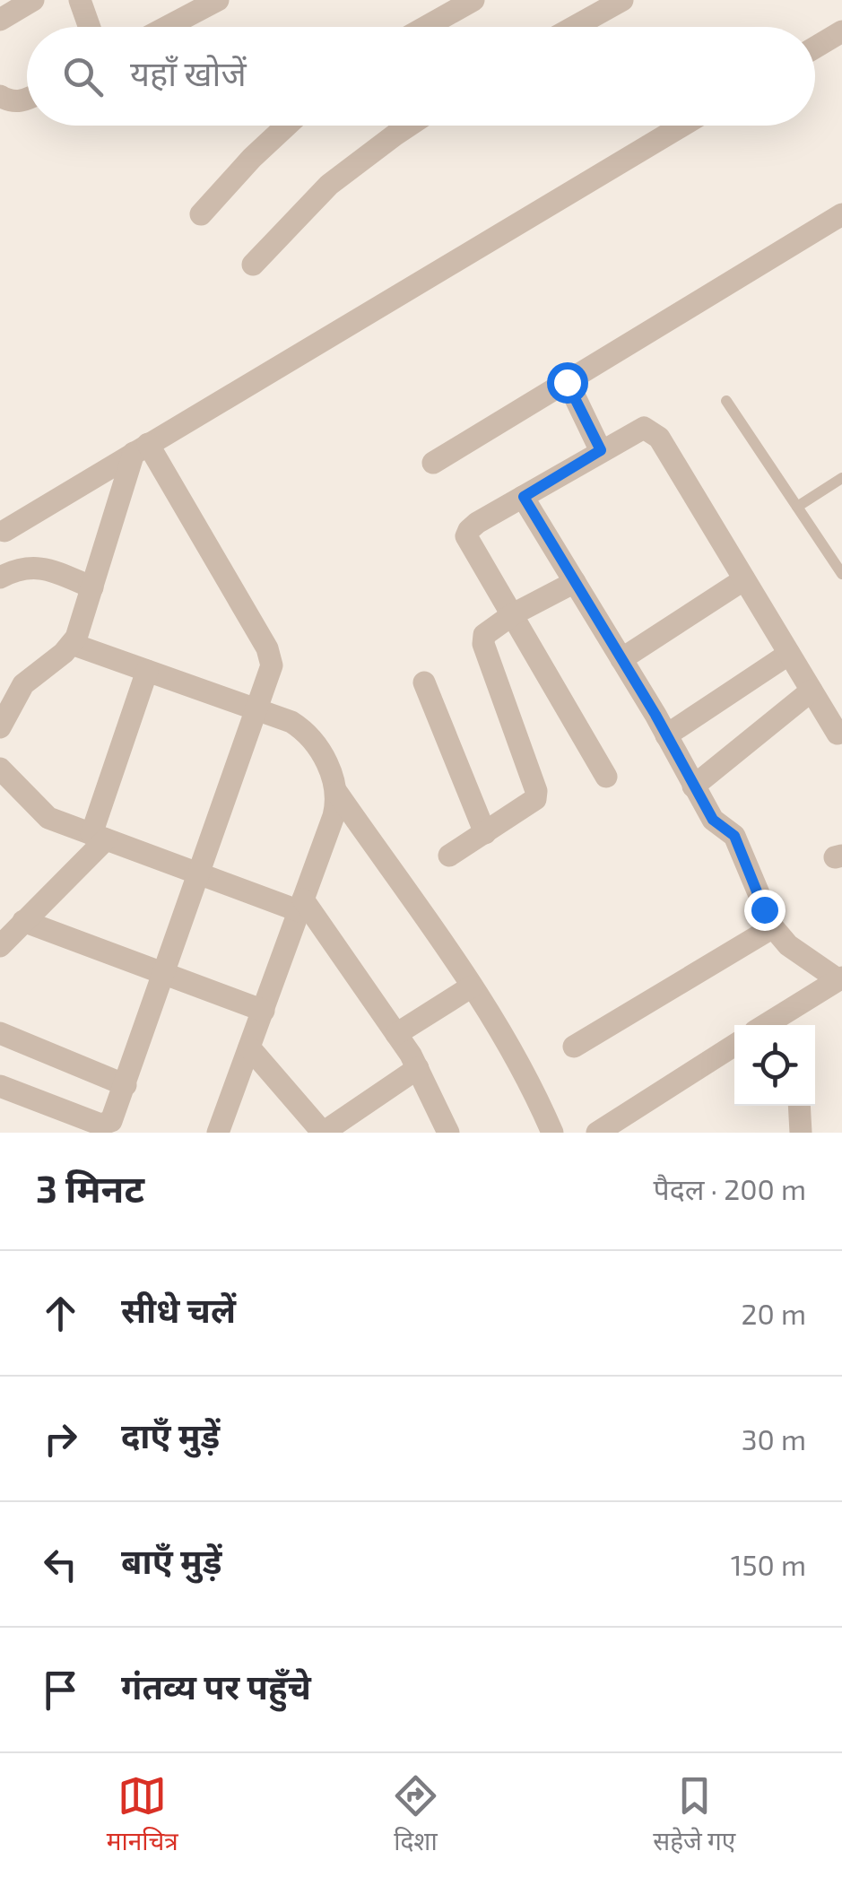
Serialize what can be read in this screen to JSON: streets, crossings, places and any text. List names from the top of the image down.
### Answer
{
  "page": {
    "search": "यहाँ खोजें",
    "heading": ["3 मिनट", "पैदल · 200 m"],
    "list": [
      ["सीधे चलें", "20 m"],
      ["दाएँ मुड़ें", "30 m"],
      ["बाएँ मुड़ें", "150 m"],
      "गंतव्य पर पहुँचे"
    ],
    "nav": ["मानचित्र", "दिशा", "सहेजे गए"]
  }
}
